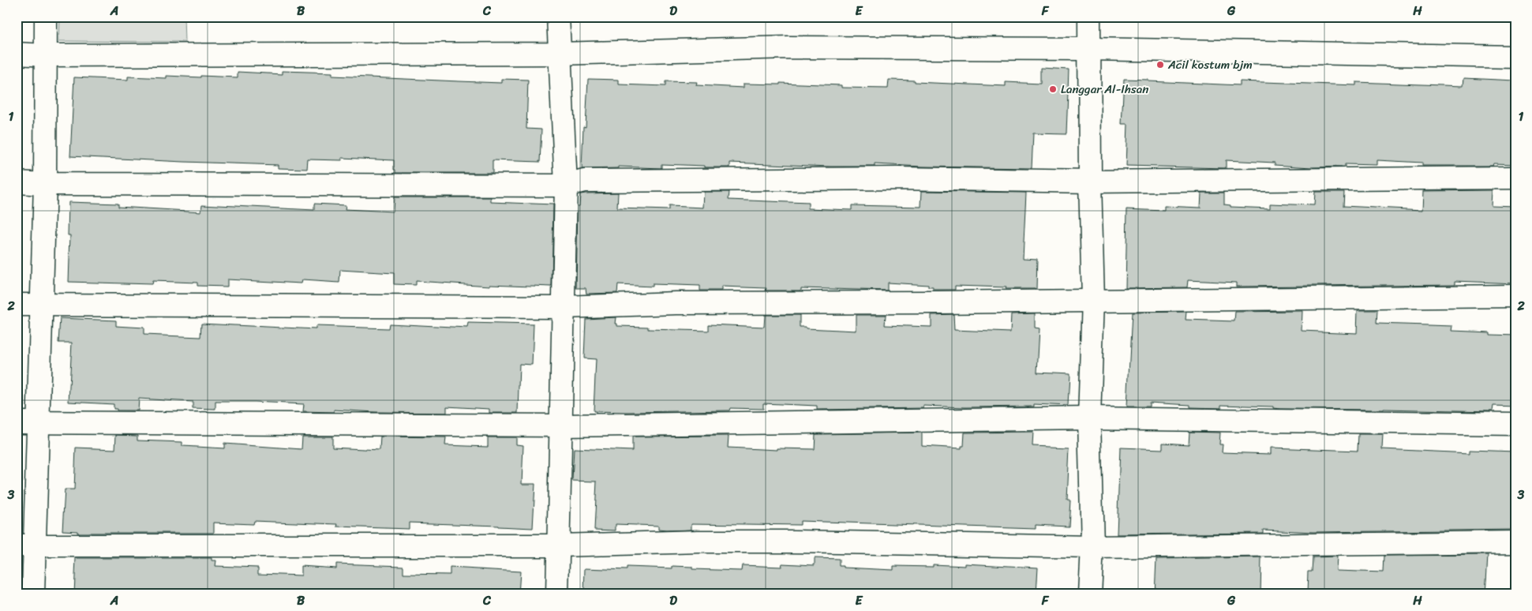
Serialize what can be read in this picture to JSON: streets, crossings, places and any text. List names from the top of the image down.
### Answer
{
  "places": ["Acil kostum bjm", "Langgar Al-Ihsan"],
  "grid": {
    "columns": [
      "A",
      "B",
      "C",
      "D",
      "E",
      "F",
      "G",
      "H"
    ],
    "rows": ["1", "2", "3"]
  }
}
